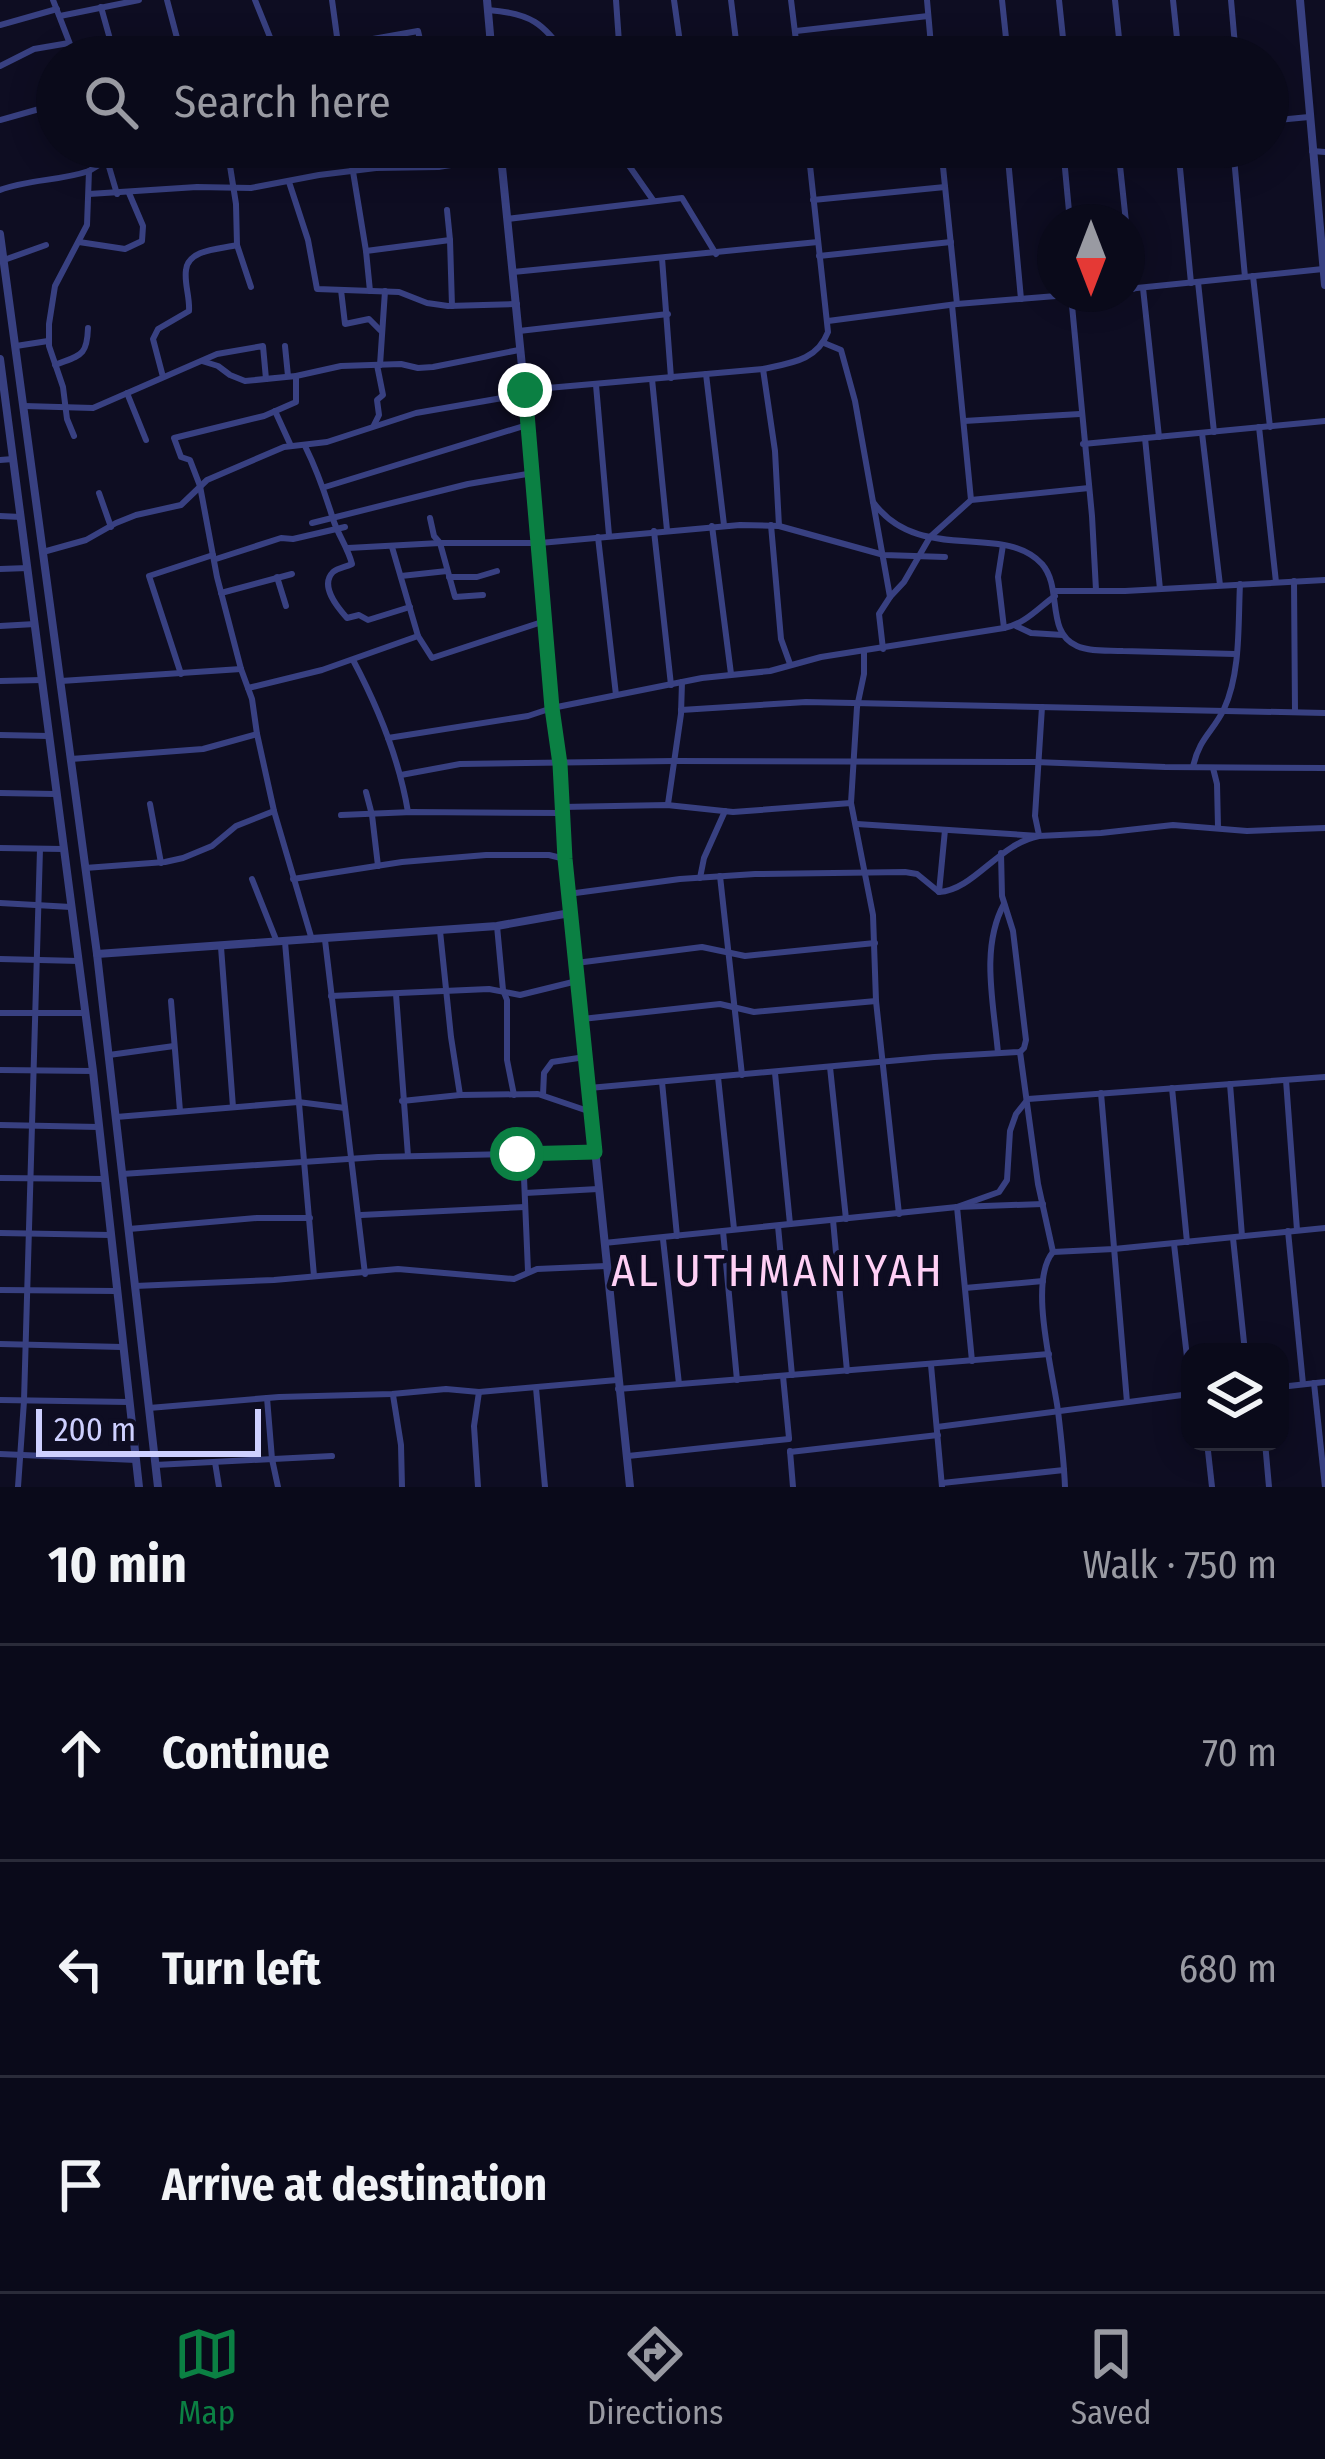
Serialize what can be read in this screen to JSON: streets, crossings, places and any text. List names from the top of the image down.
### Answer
{
  "districts": ["AL UTHMANIYAH"],
  "scale_bar": "200 m",
  "north": "bottom",
  "page": {
    "search": "Search here",
    "scale": "200 m",
    "heading": ["10 min", "Walk · 750 m"],
    "list": [
      ["Continue", "70 m"],
      ["Turn left", "680 m"],
      "Arrive at destination"
    ],
    "nav": ["Map", "Directions", "Saved"]
  }
}
